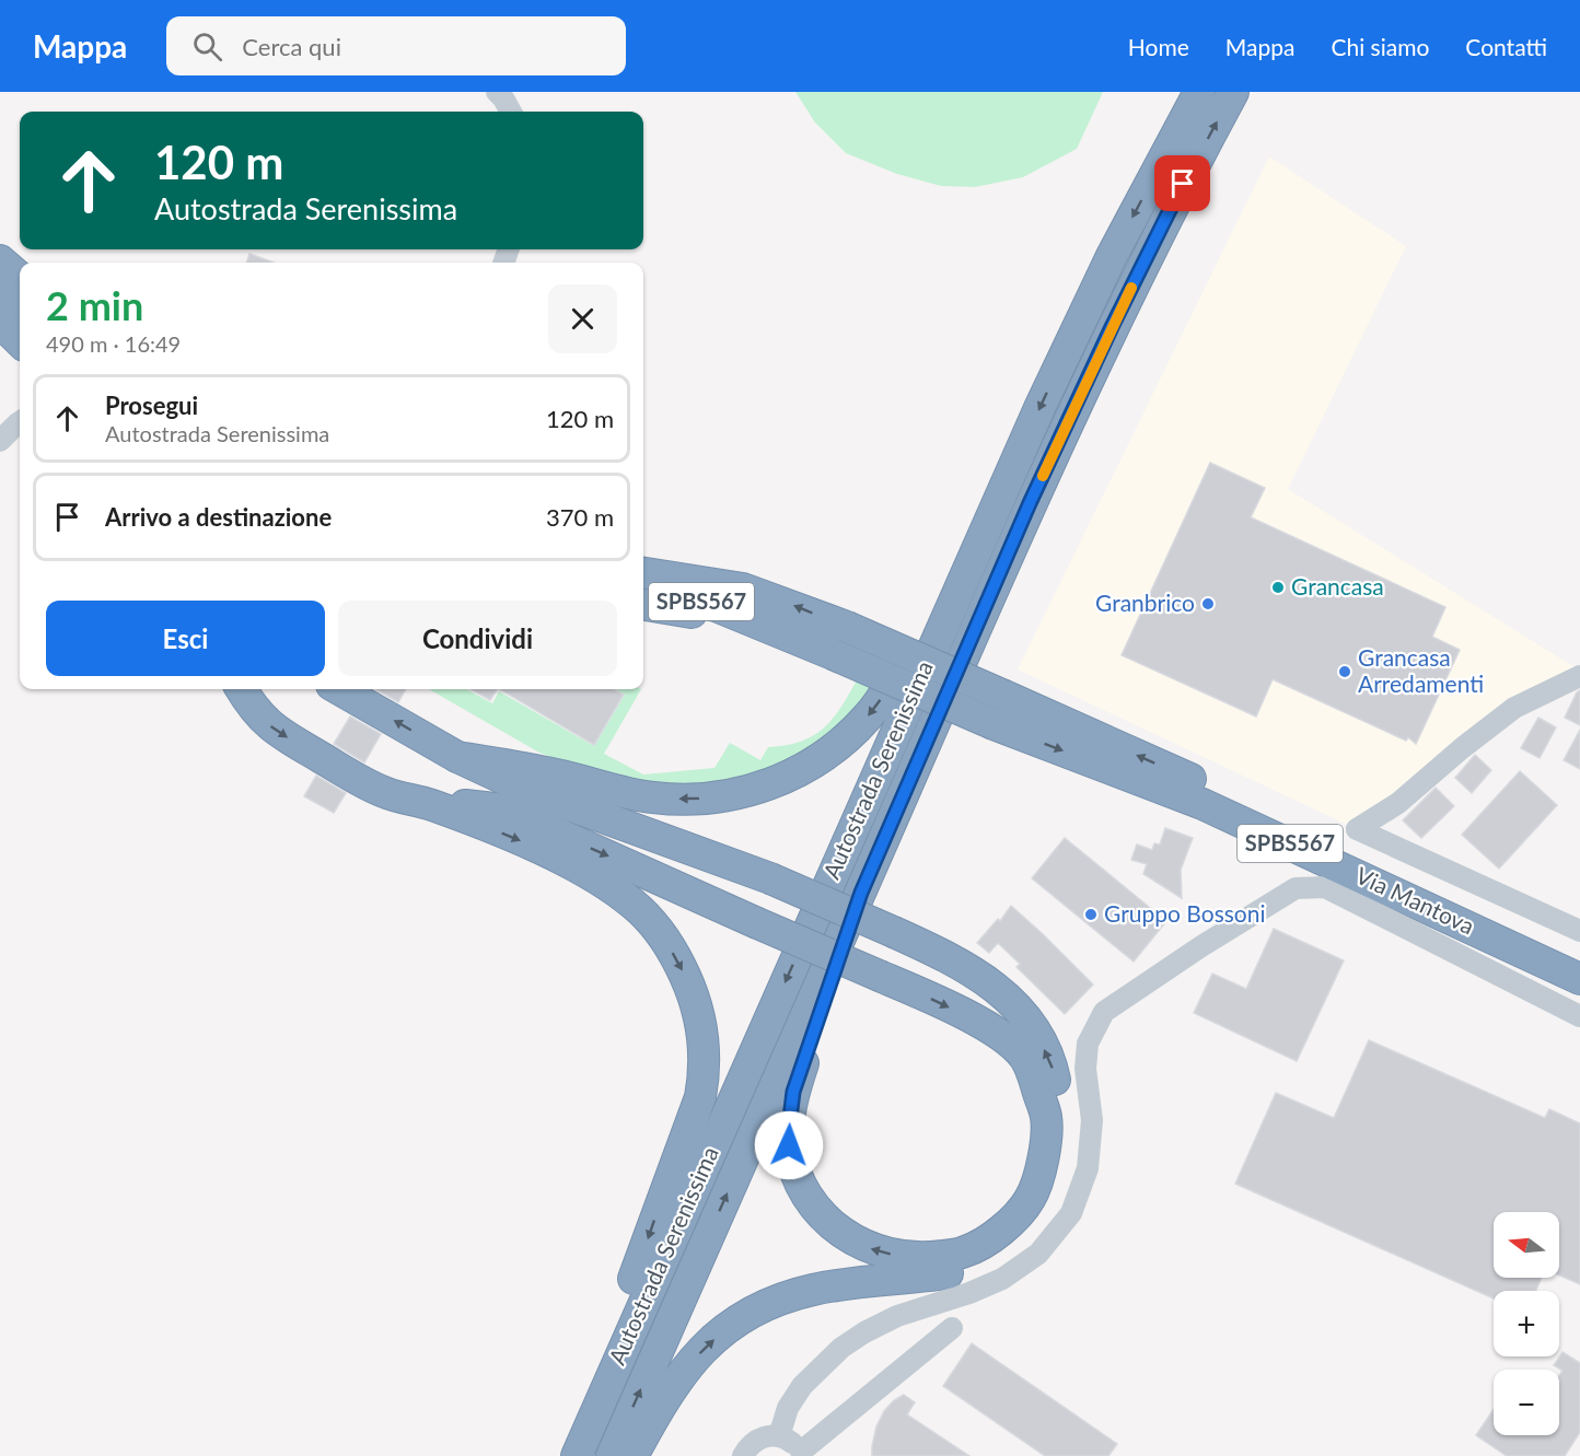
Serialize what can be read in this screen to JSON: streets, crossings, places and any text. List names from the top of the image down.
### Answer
{
  "streets": {
    "highway": ["SPBS567", "Autostrada Serenissima", "Via Mantova"]
  },
  "crossings": [
    ["SPBS567", "Via Mantova"]
  ],
  "places": [
    "Grancasa",
    "Granbrico",
    "Grancasa Arredamenti",
    "Gruppo Bossoni"
  ],
  "north": "left",
  "page": {
    "header": "Mappa",
    "search": "Cerca qui",
    "nav": [
      "Home",
      "Mappa",
      "Chi siamo",
      "Contatti"
    ],
    "turn": ["120 m", "Autostrada Serenissima"],
    "heading": ["2 min", "490 m · 16:49"],
    "list": [
      {
        "name": "Prosegui",
        "note": "Autostrada Serenissima",
        "value": "120 m"
      },
      {
        "name": "Arrivo a destinazione",
        "value": "370 m"
      }
    ],
    "buttons": ["Esci", "Condividi"],
    "map_buttons": ["+", "−"]
  }
}
